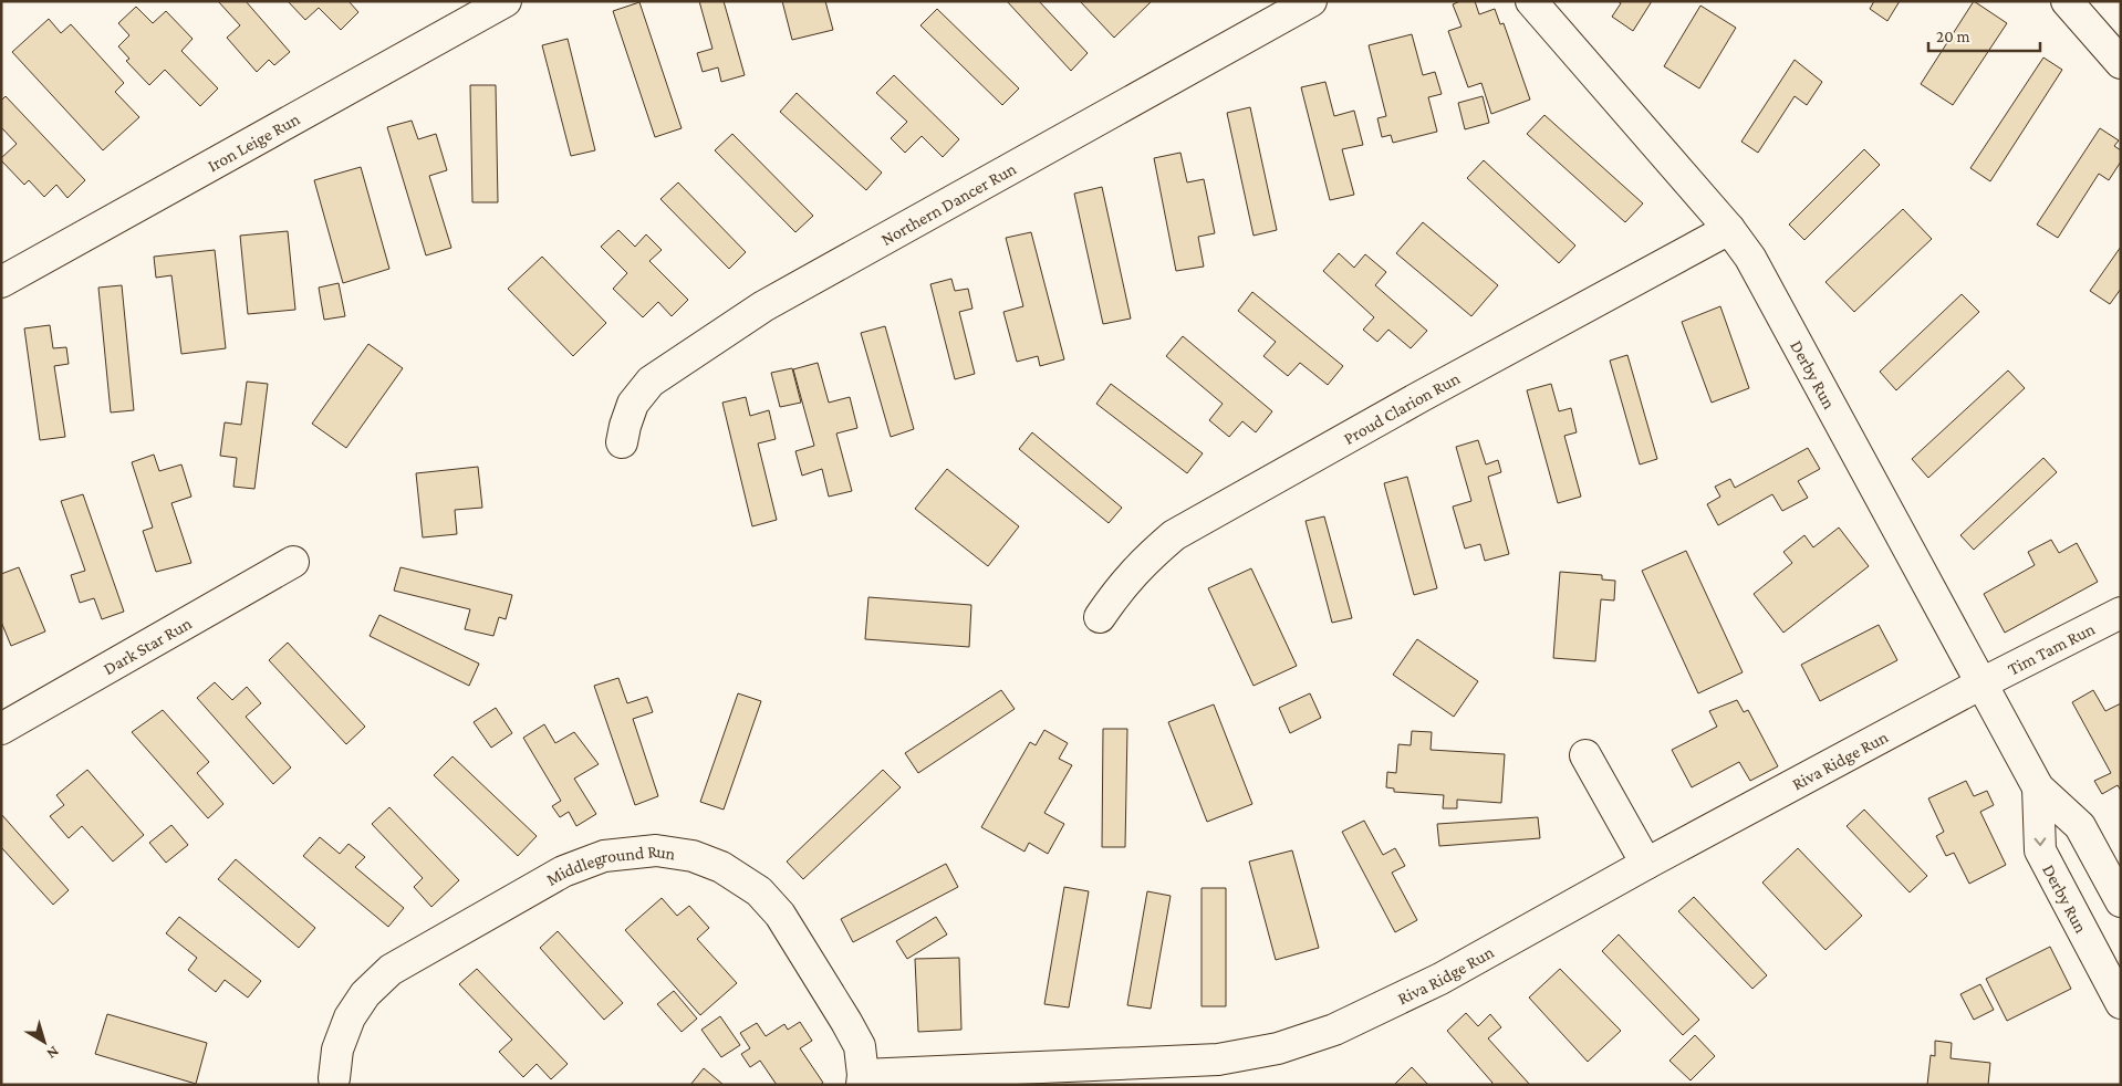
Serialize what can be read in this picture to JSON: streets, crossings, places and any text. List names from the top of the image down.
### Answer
{
  "streets": {
    "street": [
      "Iron Leige Run",
      "Northern Dancer Run",
      "Derby Run",
      "Proud Clarion Run",
      "Dark Star Run",
      "Tim Tam Run",
      "Riva Ridge Run",
      "Middleground Run"
    ]
  },
  "crossings": [
    ["Derby Run", "Proud Clarion Run"],
    ["Derby Run", "Tim Tam Run"],
    ["Derby Run", "Riva Ridge Run"],
    ["Tim Tam Run", "Riva Ridge Run"],
    ["Riva Ridge Run", "Middleground Run"]
  ],
  "scale_bar": "20 m",
  "north": "bottom right"
}
